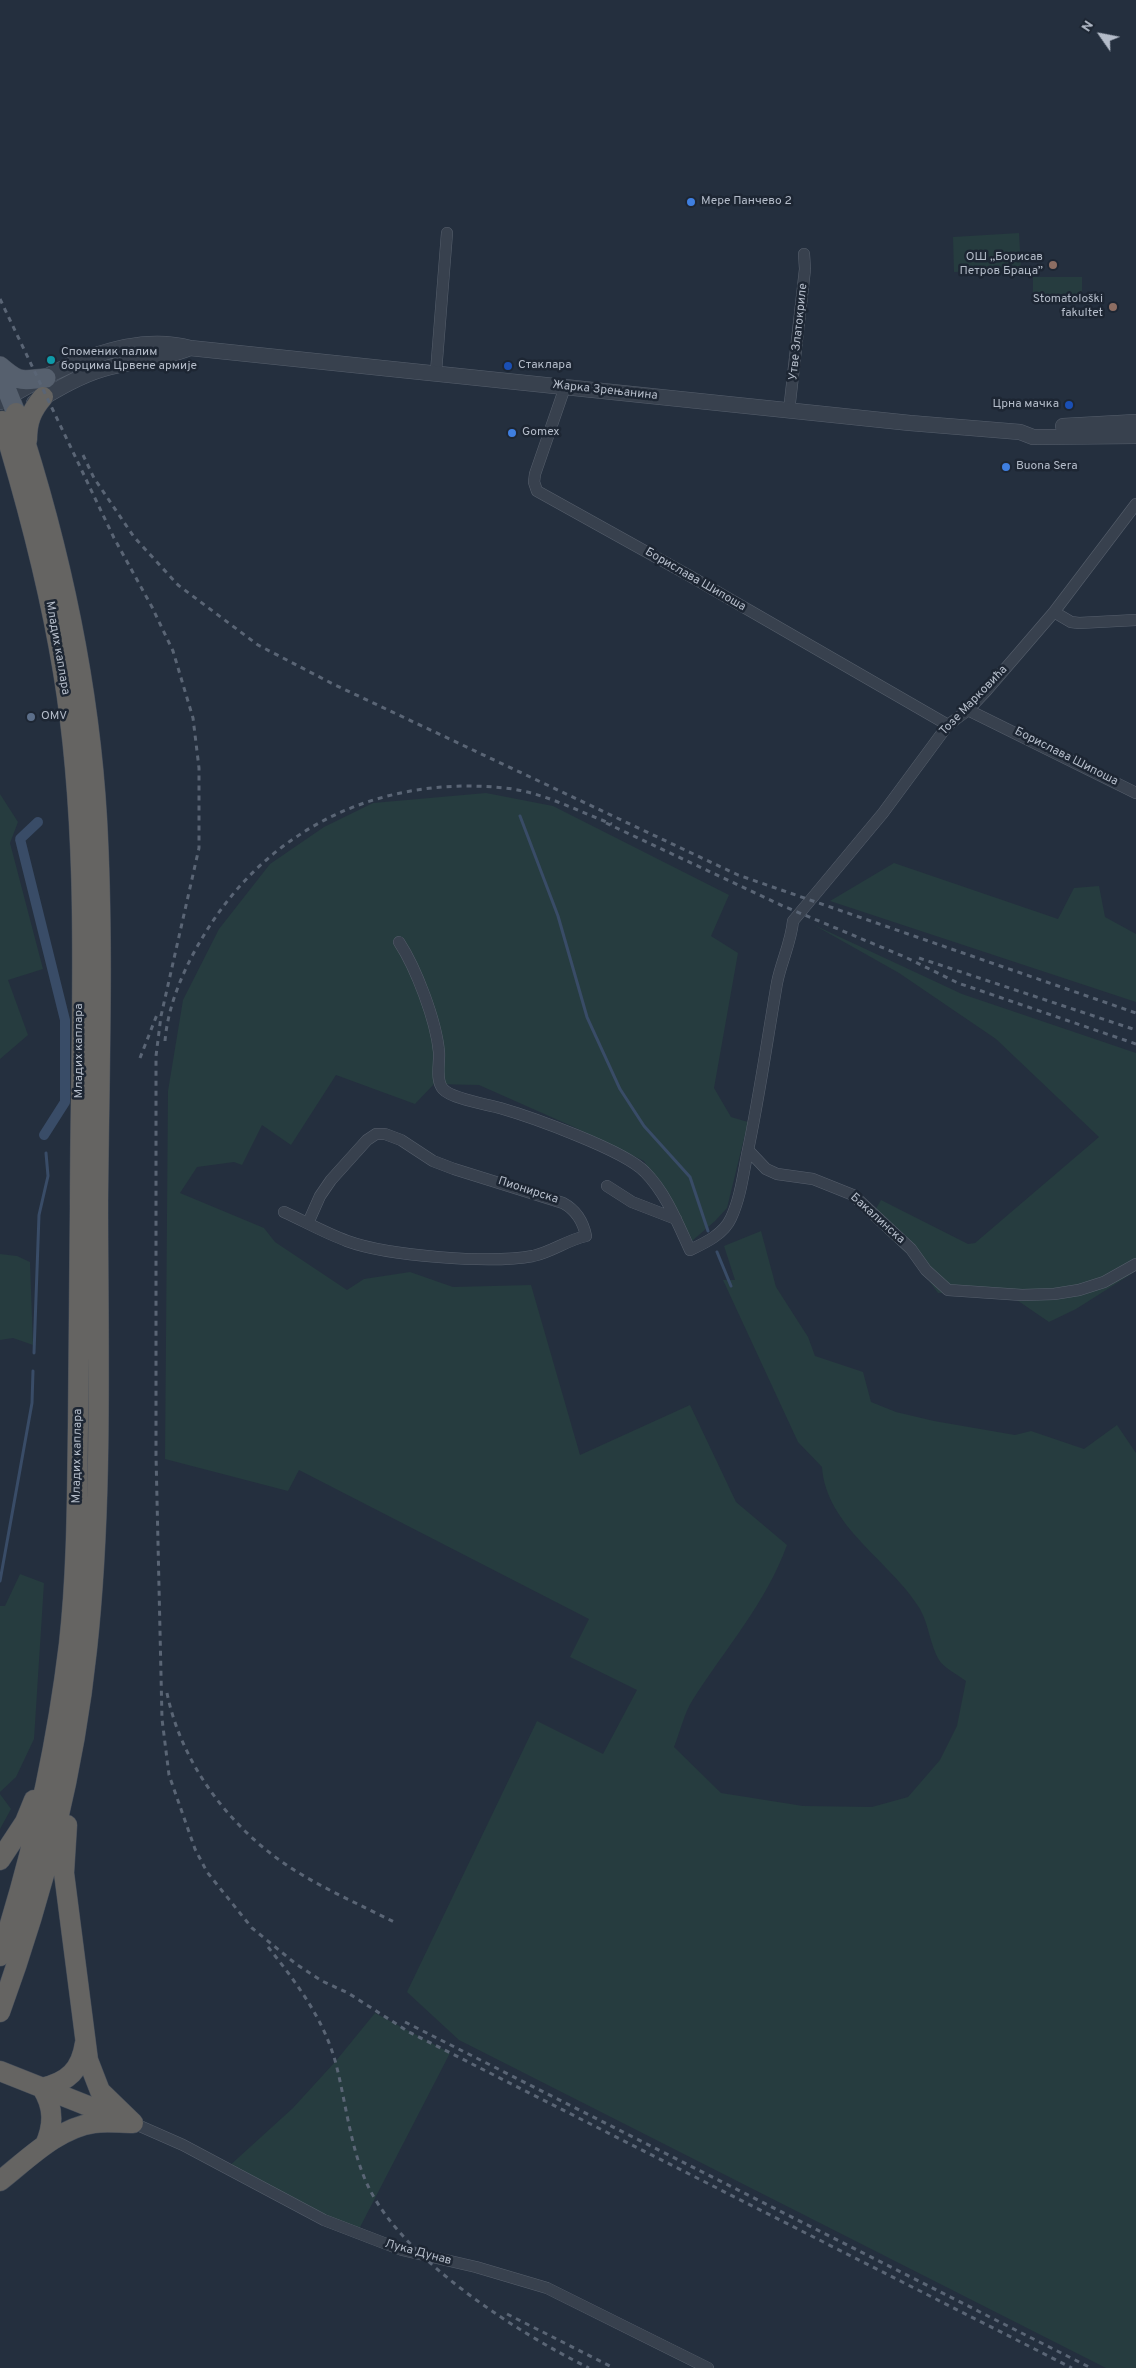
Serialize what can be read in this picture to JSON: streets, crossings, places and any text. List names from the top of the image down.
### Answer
{
  "streets": {
    "highway": ["Младих каплара"],
    "street": [
      "Утве Златокриле",
      "Жарка Зрењанина",
      "Борислава Шипоша",
      "Тозе Марковића",
      "Пионирска",
      "Бакалинска",
      "Лука Дунав"
    ]
  },
  "crossings": [
    ["Утве Златокриле", "Жарка Зрењанина"],
    ["Жарка Зрењанина", "Борислава Шипоша"],
    ["Жарка Зрењанина", "Младих каплара"],
    ["Борислава Шипоша", "Тозе Марковића"],
    ["Тозе Марковића", "Бакалинска"]
  ],
  "places": [
    "Мере Панчево 2",
    "ОШ „Борисав Петров Браца”",
    "Stomatološki fakultet",
    "Споменик палим борцима Црвене армије",
    "Стаклара",
    "Црна мачка",
    "Gomex",
    "Buona Sera",
    "OMV"
  ],
  "north": "top left"
}
